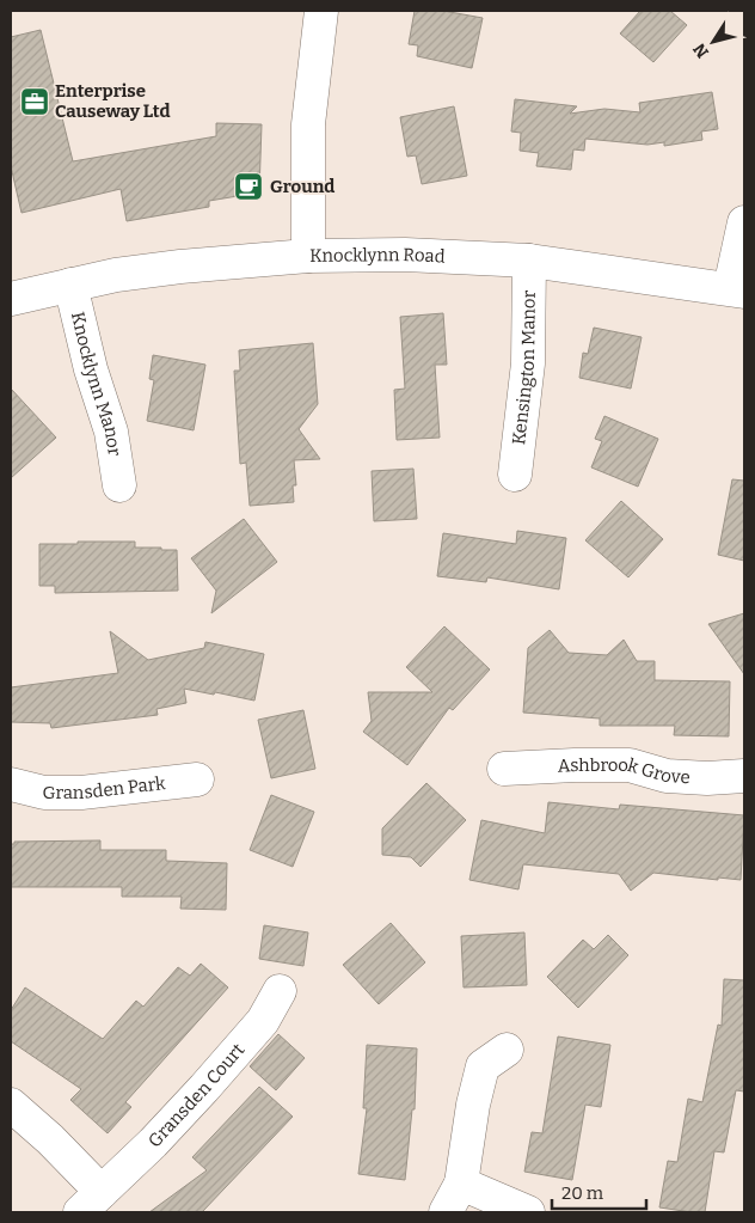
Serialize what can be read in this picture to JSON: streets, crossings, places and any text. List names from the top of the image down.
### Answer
{
  "streets": {
    "street": [
      "Knocklynn Road",
      "Kensington Manor",
      "Knocklynn Manor",
      "Ashbrook Grove",
      "Gransden Park",
      "Gransden Court"
    ]
  },
  "crossings": [
    ["Knocklynn Road", "Kensington Manor"],
    ["Knocklynn Road", "Knocklynn Manor"]
  ],
  "places": {
    "office": ["Enterprise Causeway Ltd"],
    "cafe": ["Ground"]
  },
  "scale_bar": "20 m",
  "north": "bottom left"
}
